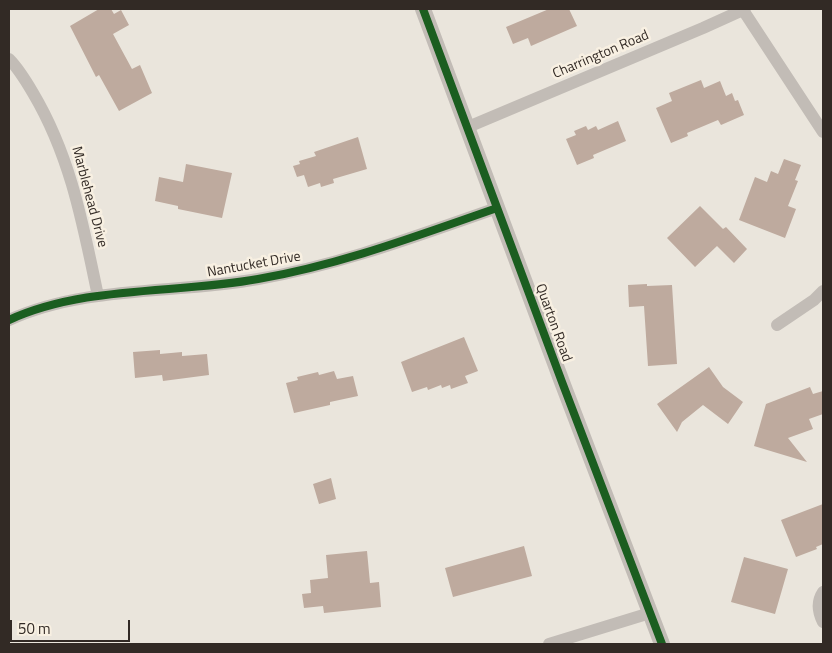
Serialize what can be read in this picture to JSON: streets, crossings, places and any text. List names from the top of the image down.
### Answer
{
  "streets": {
    "street": [
      "Charrington Road",
      "Marblehead Drive",
      "Nantucket Drive",
      "Quarton Road"
    ]
  },
  "crossings": [
    ["Charrington Road", "Quarton Road"],
    ["Marblehead Drive", "Nantucket Drive"],
    ["Nantucket Drive", "Quarton Road"]
  ],
  "scale_bar": "50 m"
}
